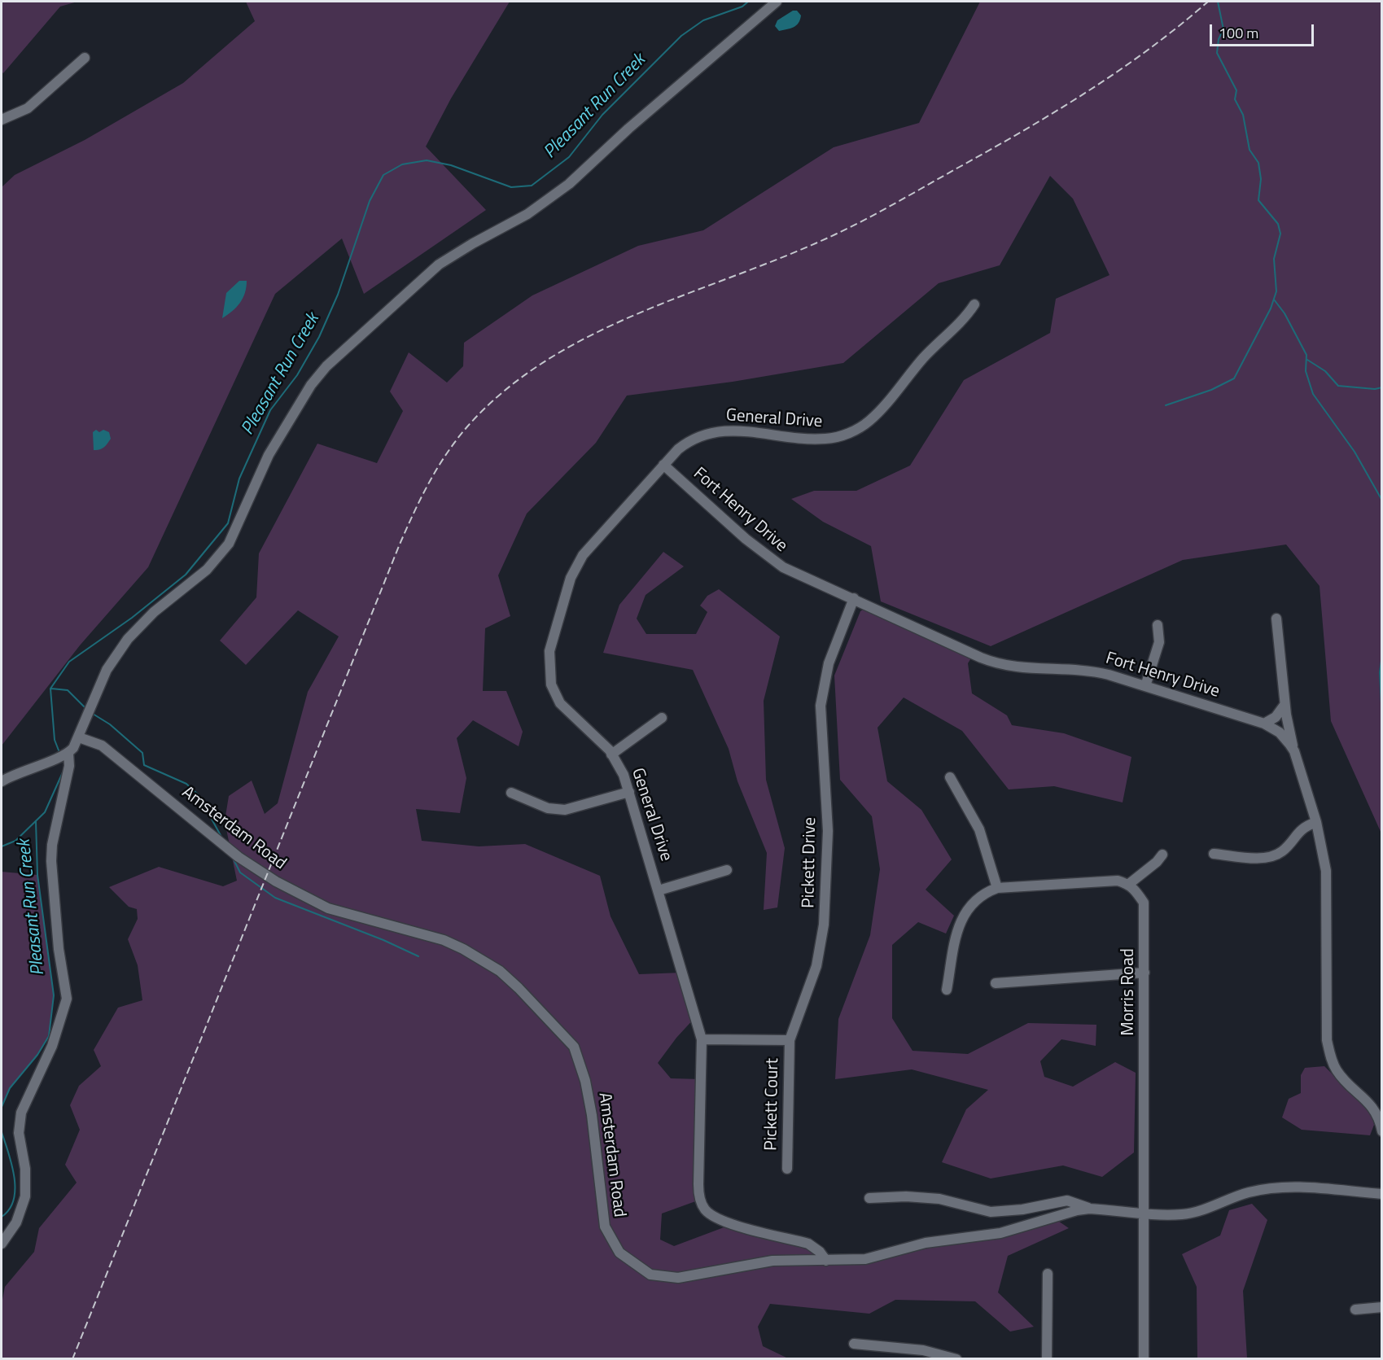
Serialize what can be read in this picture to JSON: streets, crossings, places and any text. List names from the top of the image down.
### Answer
{
  "streets": {
    "street": [
      "General Drive",
      "Fort Henry Drive",
      "Amsterdam Road",
      "Pickett Drive",
      "Morris Road",
      "Pickett Court"
    ]
  },
  "crossings": [
    ["General Drive", "Fort Henry Drive"],
    ["General Drive", "Amsterdam Road"],
    ["Fort Henry Drive", "Pickett Drive"],
    ["Amsterdam Road", "Morris Road"],
    ["Pickett Drive", "Pickett Court"]
  ],
  "water": ["Pleasant Run Creek"],
  "scale_bar": "100 m"
}
